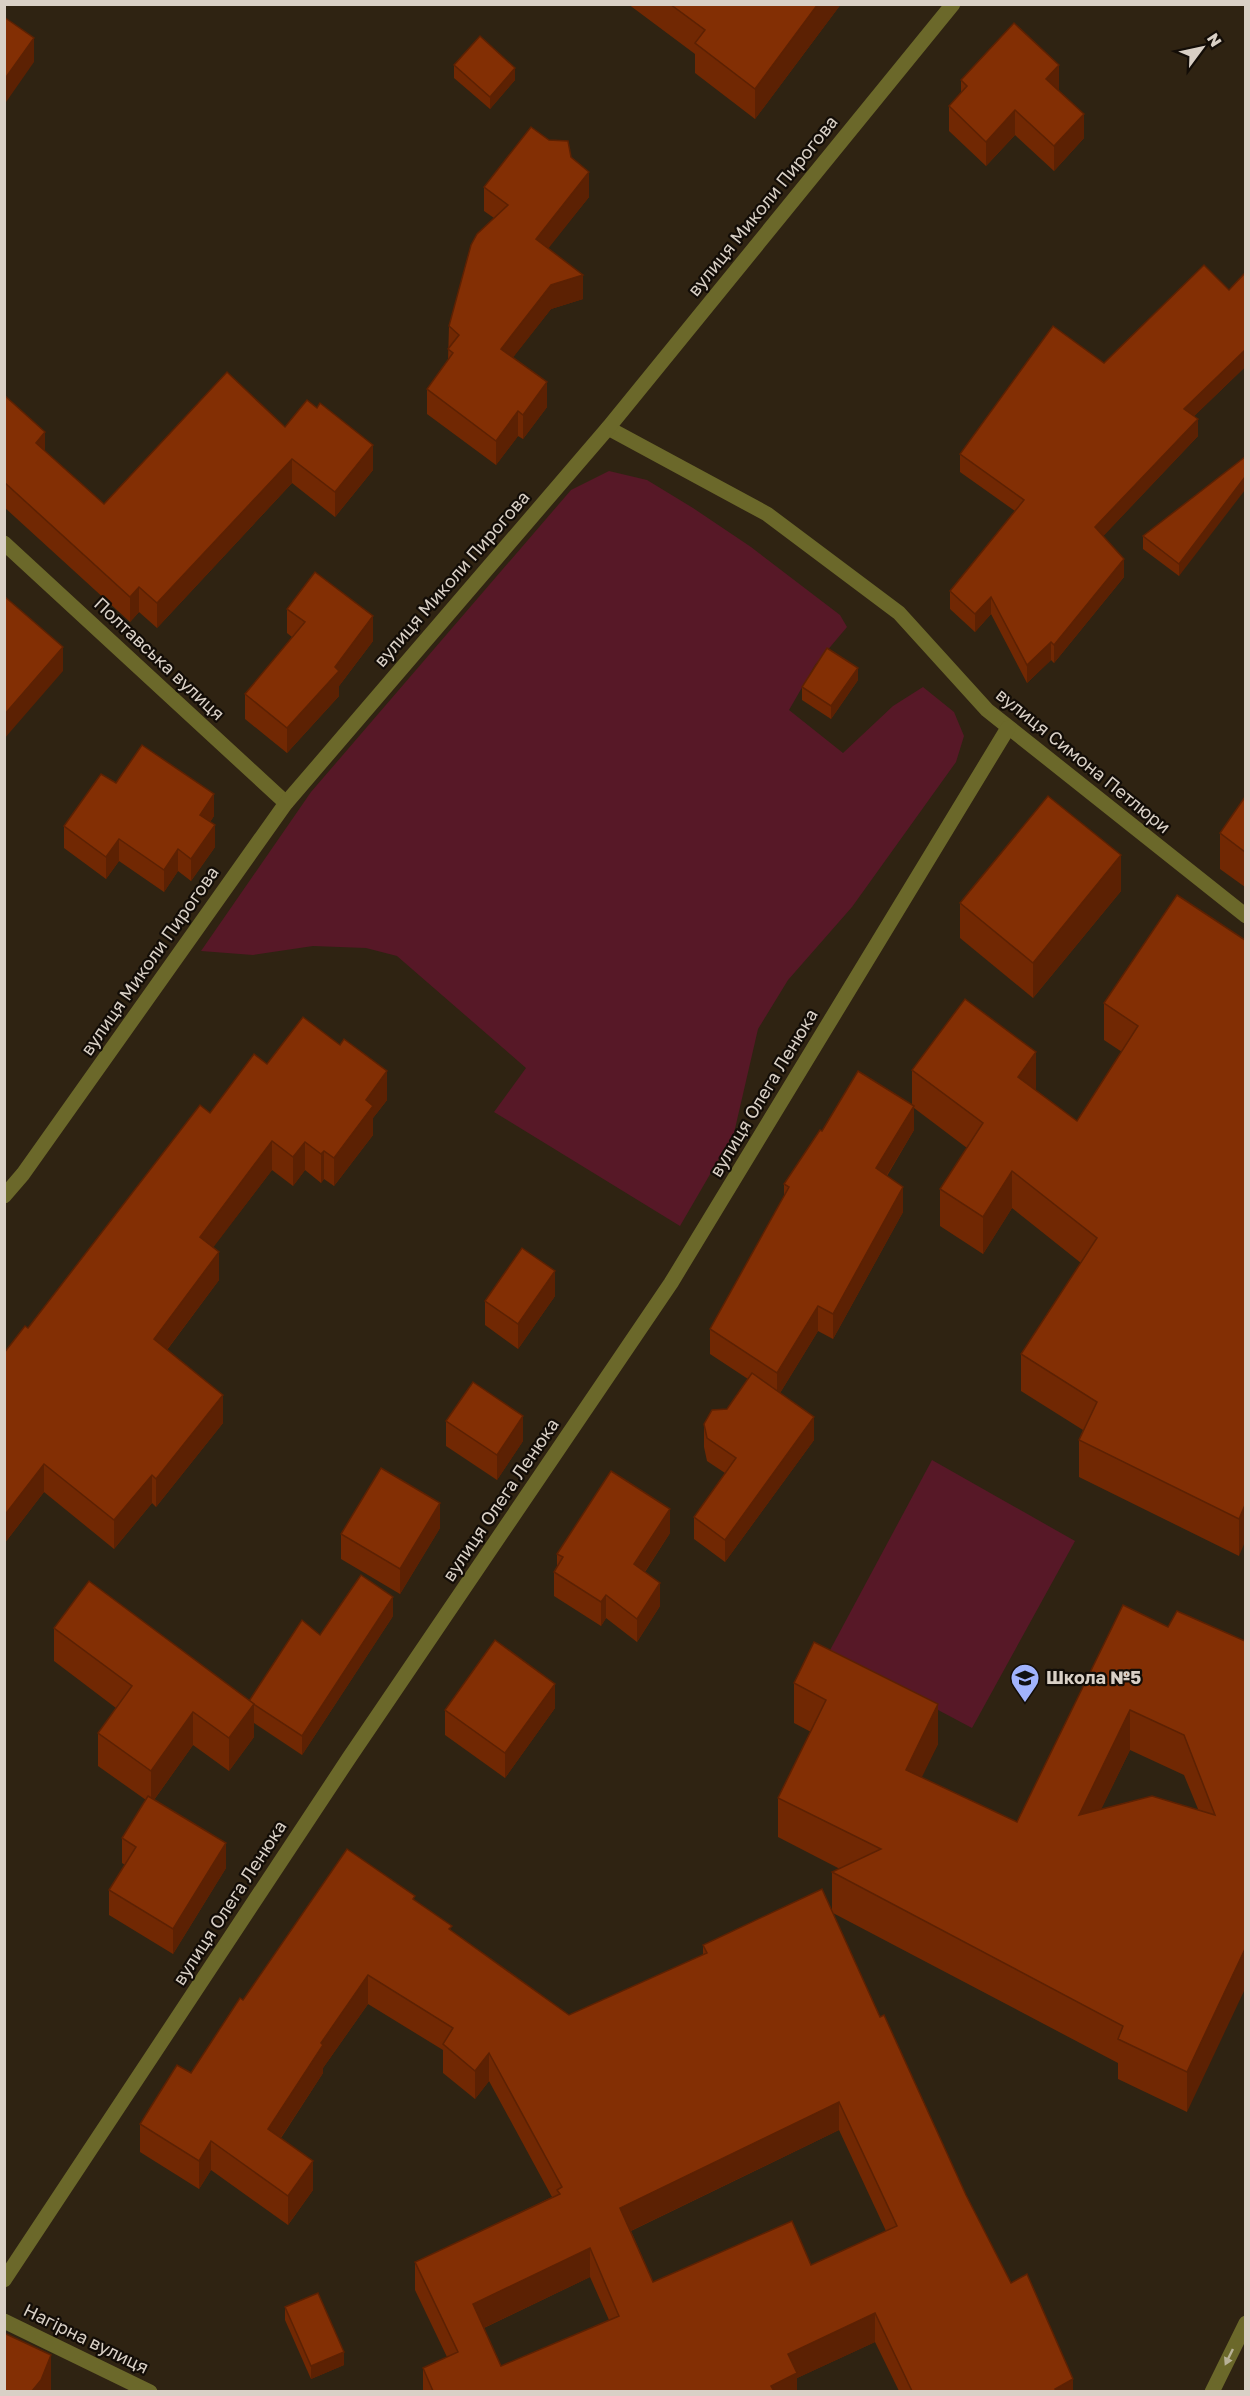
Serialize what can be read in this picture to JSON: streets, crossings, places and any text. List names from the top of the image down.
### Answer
{
  "streets": {
    "street": [
      "вулиця Миколи Пирогова",
      "Полтавська вулиця",
      "вулиця Симона Петлюри",
      "вулиця Олега Ленюка",
      "Нагірна вулиця"
    ]
  },
  "crossings": [
    ["вулиця Миколи Пирогова", "Полтавська вулиця"],
    ["вулиця Миколи Пирогова", "вулиця Симона Петлюри"],
    ["вулиця Симона Петлюри", "вулиця Олега Ленюка"]
  ],
  "places": {
    "school or university": ["Школа №5"]
  },
  "north": "top right"
}
